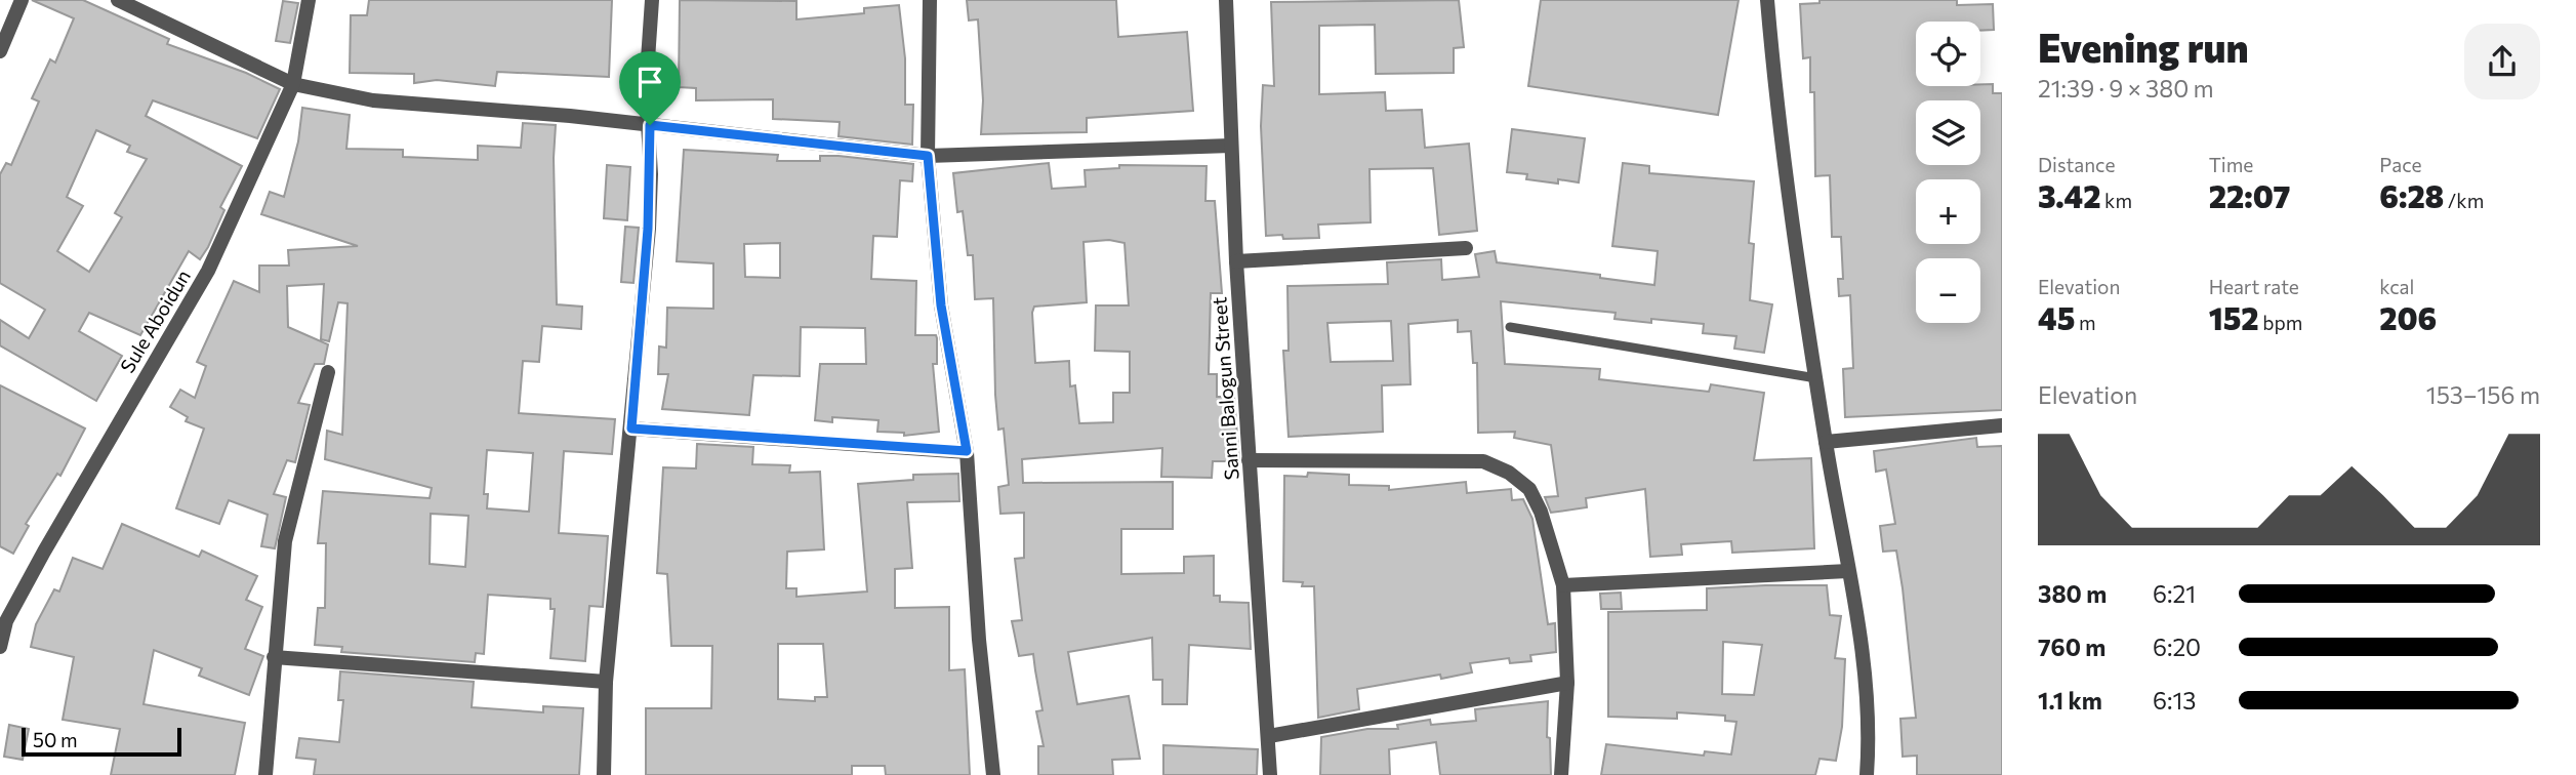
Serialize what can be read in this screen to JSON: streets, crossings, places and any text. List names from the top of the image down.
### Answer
{
  "streets": {
    "street": ["Sule Aboidun", "Sanni Balogun Street"]
  },
  "scale_bar": "50 m",
  "page": {
    "heading": ["Evening run", "21:39 · 9 × 380 m"],
    "map_buttons": ["+", "−"],
    "stats": [
      ["Distance", "3.42 km"],
      ["Time", "22:07"],
      ["Pace", "6:28 /km"],
      ["Elevation", "45 m"],
      ["Heart rate", "152 bpm"],
      ["kcal", "206"]
    ],
    "chart": ["Elevation", "153–156 m"],
    "list": [
      {
        "name": "380 m",
        "note": "6:21"
      },
      {
        "name": "760 m",
        "note": "6:20"
      },
      {
        "name": "1.1 km",
        "note": "6:13"
      }
    ],
    "scale": "50 m"
  }
}
